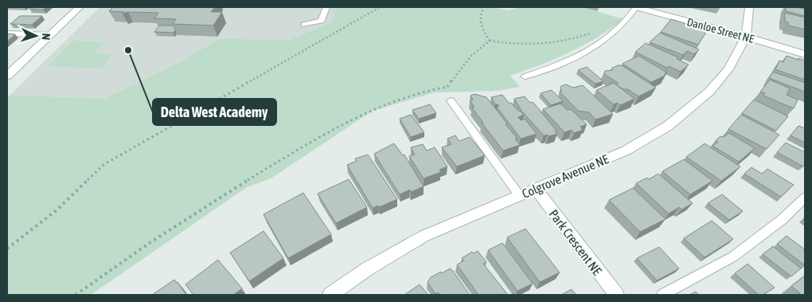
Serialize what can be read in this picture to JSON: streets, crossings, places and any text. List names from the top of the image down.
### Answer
{
  "streets": {
    "street": ["Danloe Street NE", "Colgrove Avenue NE", "Park Crescent NE"]
  },
  "crossings": [
    ["Danloe Street NE", "Colgrove Avenue NE"],
    ["Colgrove Avenue NE", "Park Crescent NE"]
  ],
  "places": ["Delta West Academy"],
  "north": "right"
}
